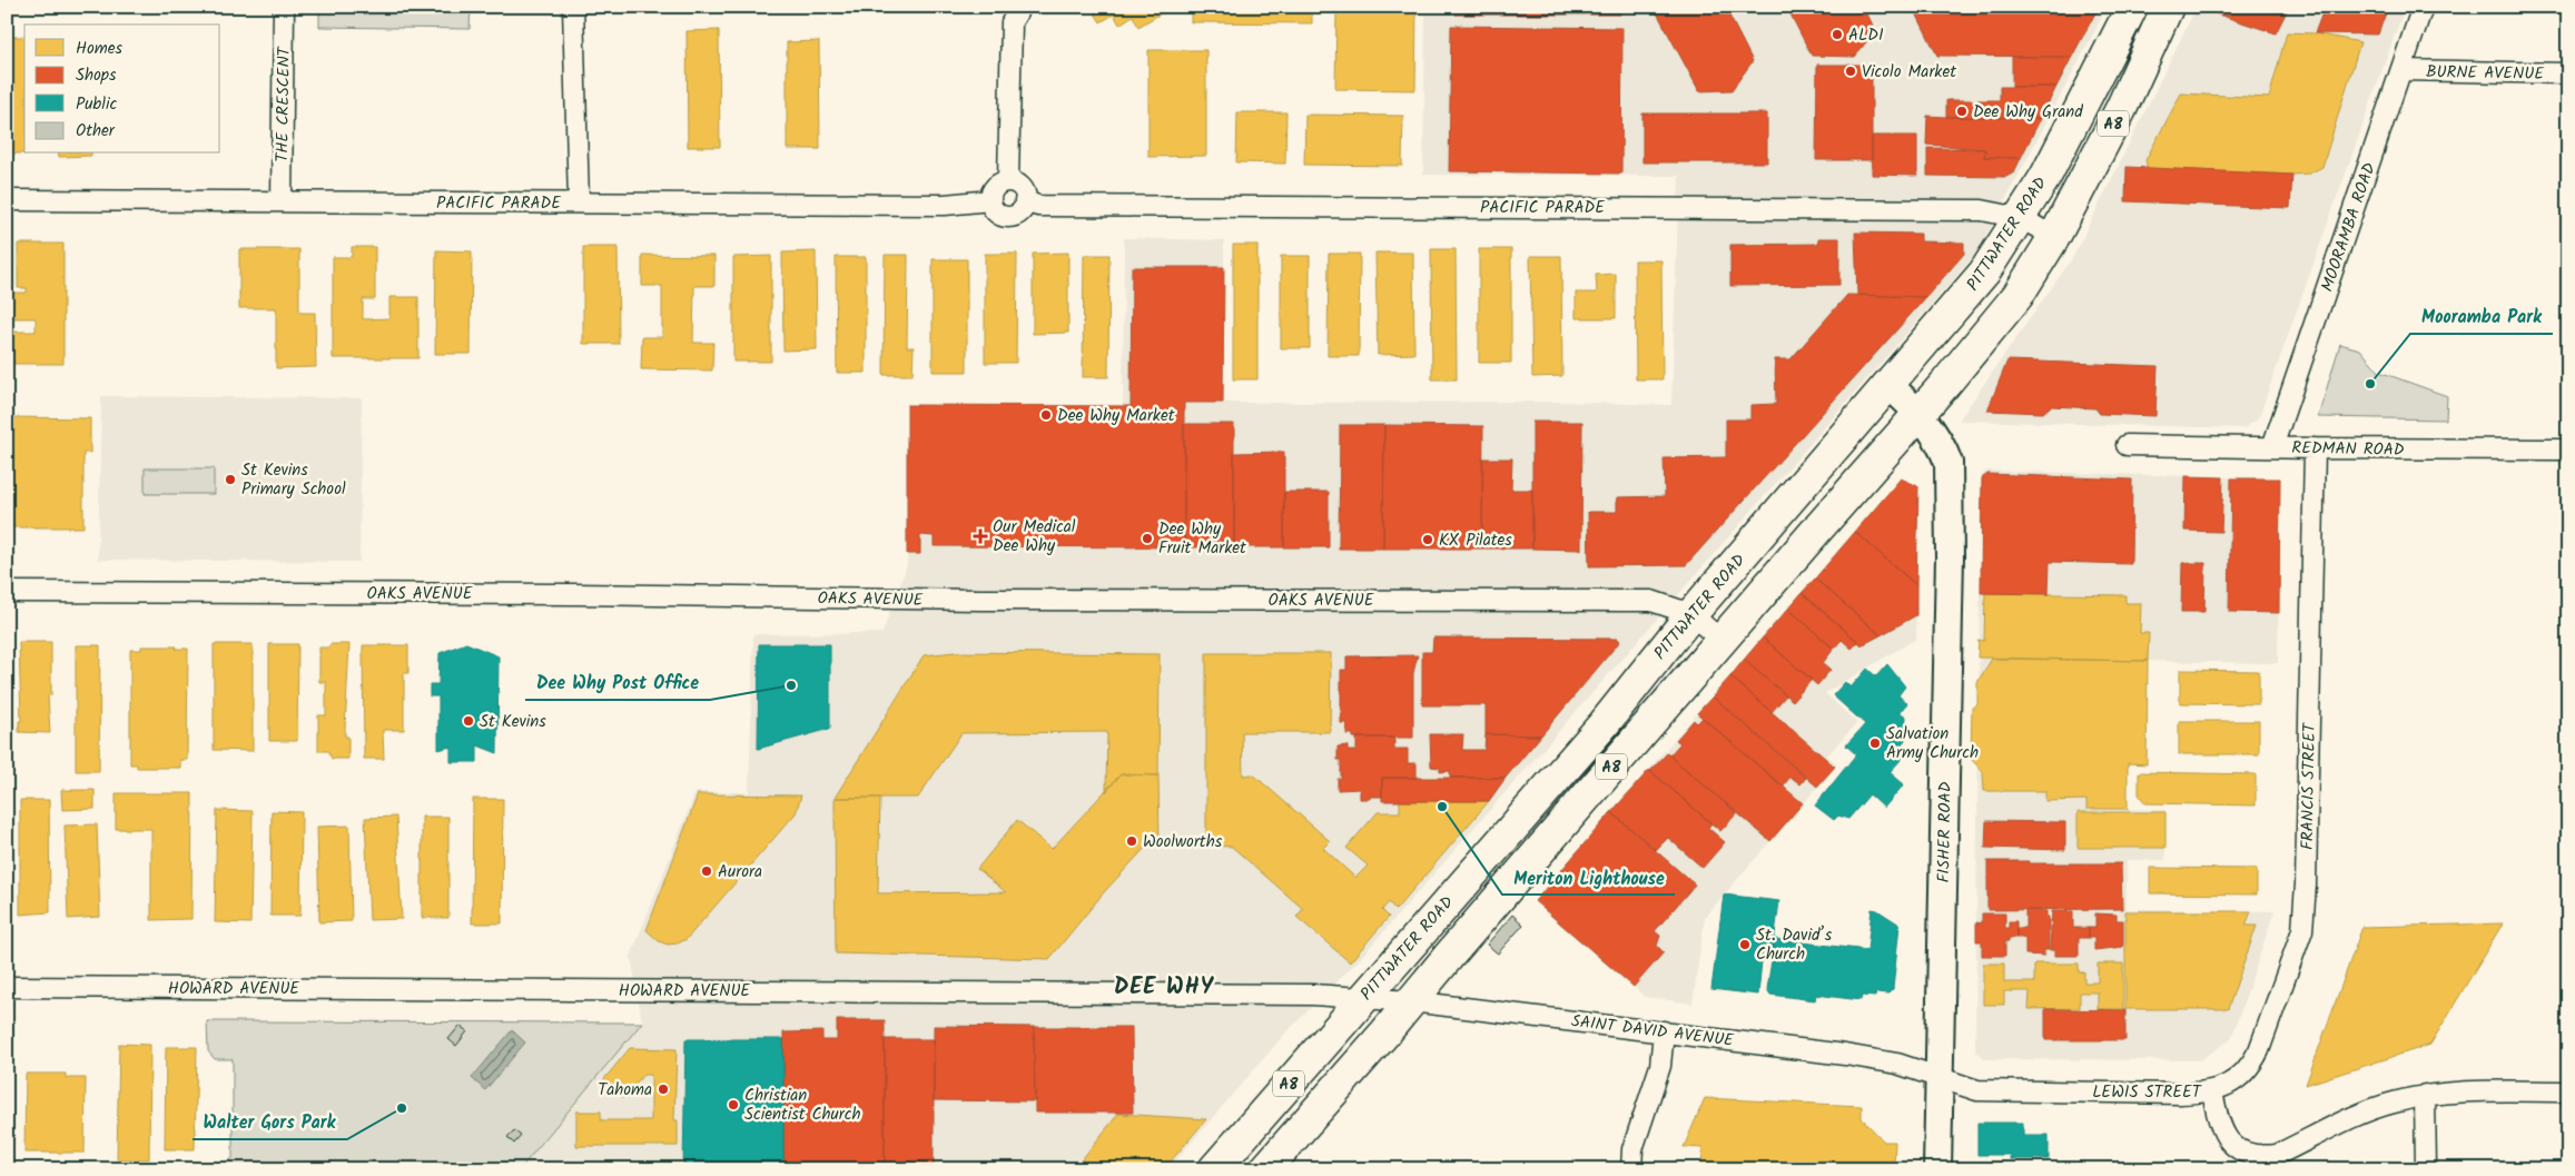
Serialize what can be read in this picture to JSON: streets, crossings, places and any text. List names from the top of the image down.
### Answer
{
  "streets": {
    "highway": ["A8", "PITTWATER ROAD"],
    "main road": ["FISHER ROAD"],
    "street": [
      "BURNE AVENUE",
      "THE CRESCENT",
      "PACIFIC PARADE",
      "MOORAMBA ROAD",
      "REDMAN ROAD",
      "OAKS AVENUE",
      "FRANCIS STREET",
      "HOWARD AVENUE",
      "SAINT DAVID AVENUE",
      "LEWIS STREET"
    ]
  },
  "crossings": [
    ["BURNE AVENUE", "MOORAMBA ROAD"],
    ["THE CRESCENT", "PACIFIC PARADE"],
    ["A8", "PACIFIC PARADE"],
    ["A8", "OAKS AVENUE"],
    ["A8", "FISHER ROAD"],
    ["A8", "SAINT DAVID AVENUE"],
    ["PACIFIC PARADE", "PITTWATER ROAD"],
    ["MOORAMBA ROAD", "REDMAN ROAD"],
    ["PITTWATER ROAD", "OAKS AVENUE"],
    ["PITTWATER ROAD", "FISHER ROAD"],
    ["PITTWATER ROAD", "HOWARD AVENUE"],
    ["PITTWATER ROAD", "SAINT DAVID AVENUE"],
    ["REDMAN ROAD", "FRANCIS STREET"],
    ["FRANCIS STREET", "LEWIS STREET"],
    ["FISHER ROAD", "SAINT DAVID AVENUE"],
    ["FISHER ROAD", "LEWIS STREET"],
    ["HOWARD AVENUE", "SAINT DAVID AVENUE"],
    ["SAINT DAVID AVENUE", "LEWIS STREET"]
  ],
  "districts": ["DEE WHY"],
  "places": {
    "other": [
      "ALDI",
      "Vicolo Market",
      "Dee Why Grand",
      "Mooramba Park",
      "Dee Why Market",
      "St Kevins Primary School",
      "Dee Why Fruit Market",
      "KX Pilates",
      "Dee Why Post Office",
      "St Kevins",
      "Salvation Army Church",
      "Meriton Lighthouse",
      "Woolworths",
      "Aurora",
      "St. David’s Church",
      "Tahoma",
      "Christian Scientist Church",
      "Walter Gors Park"
    ],
    "health": ["Our Medical Dee Why"]
  },
  "legend": [
    "Homes",
    "Shops",
    "Public",
    "Other"
  ]
}
